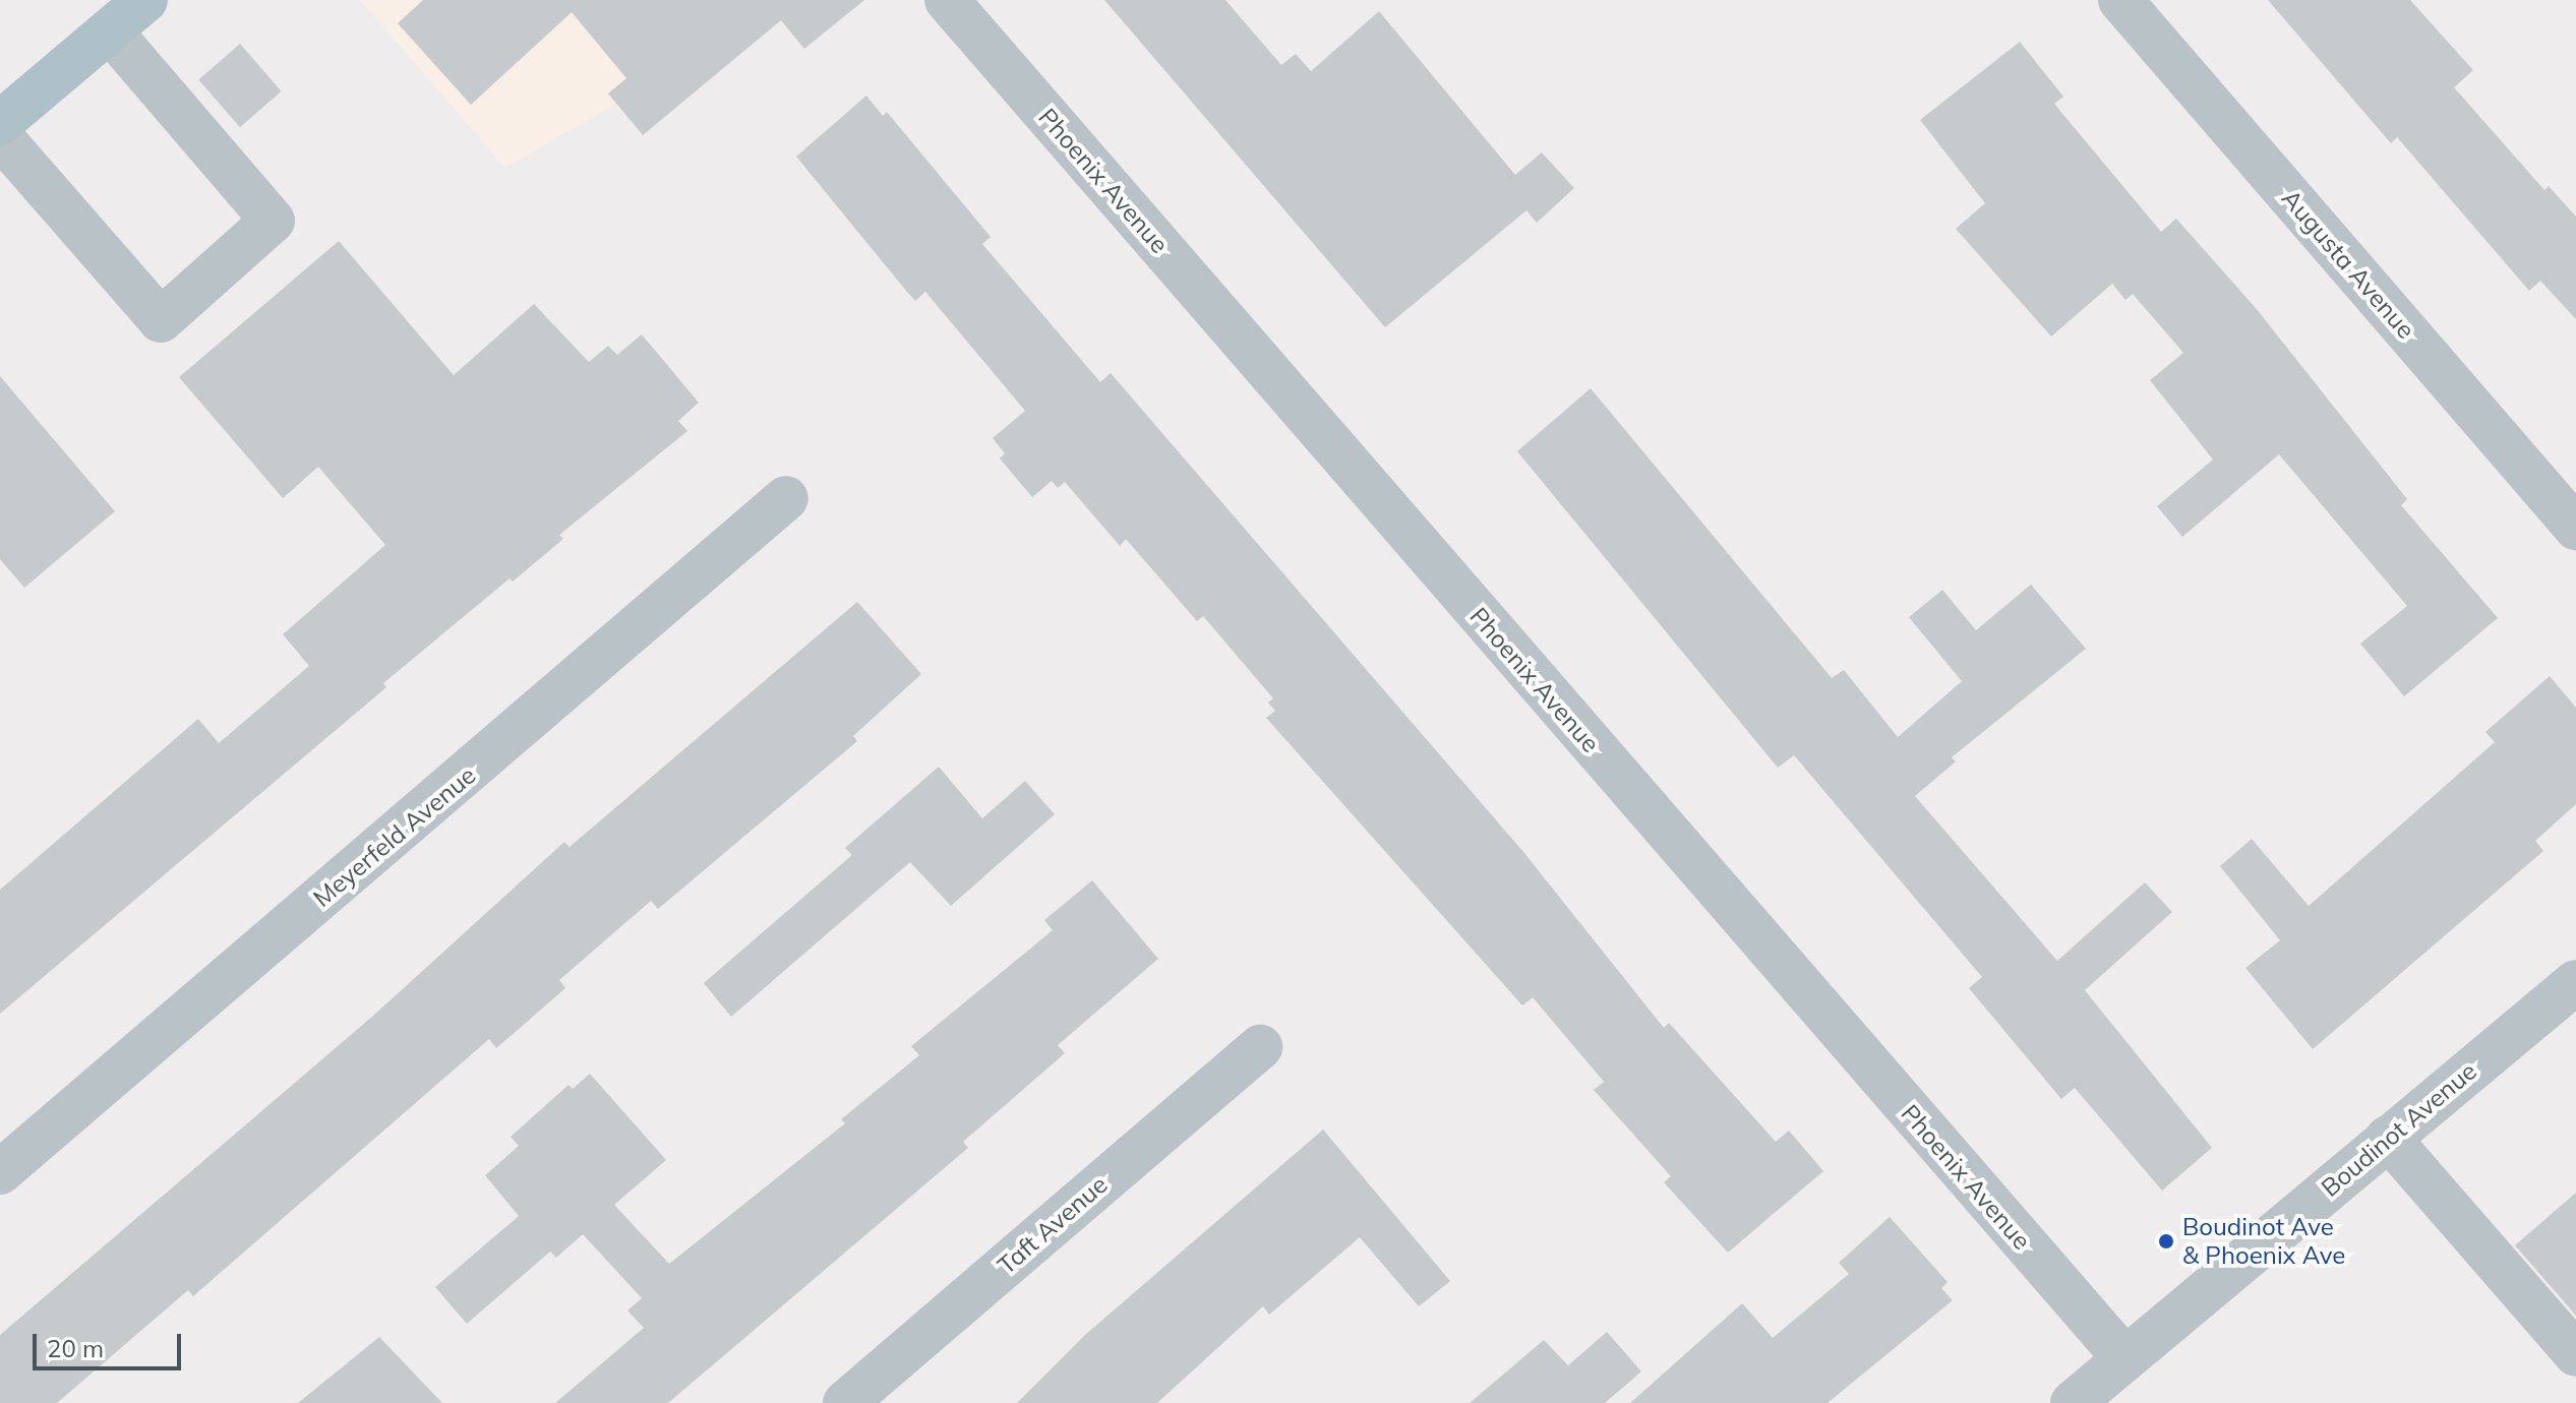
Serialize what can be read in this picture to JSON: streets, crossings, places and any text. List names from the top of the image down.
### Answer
{
  "streets": {
    "street": [
      "Phoenix Avenue",
      "Augusta Avenue",
      "Meyerfeld Avenue",
      "Boudinot Avenue",
      "Taft Avenue"
    ]
  },
  "crossings": [
    ["Phoenix Avenue", "Boudinot Avenue"]
  ],
  "places": ["Boudinot Ave & Phoenix Ave"],
  "scale_bar": "20 m"
}
